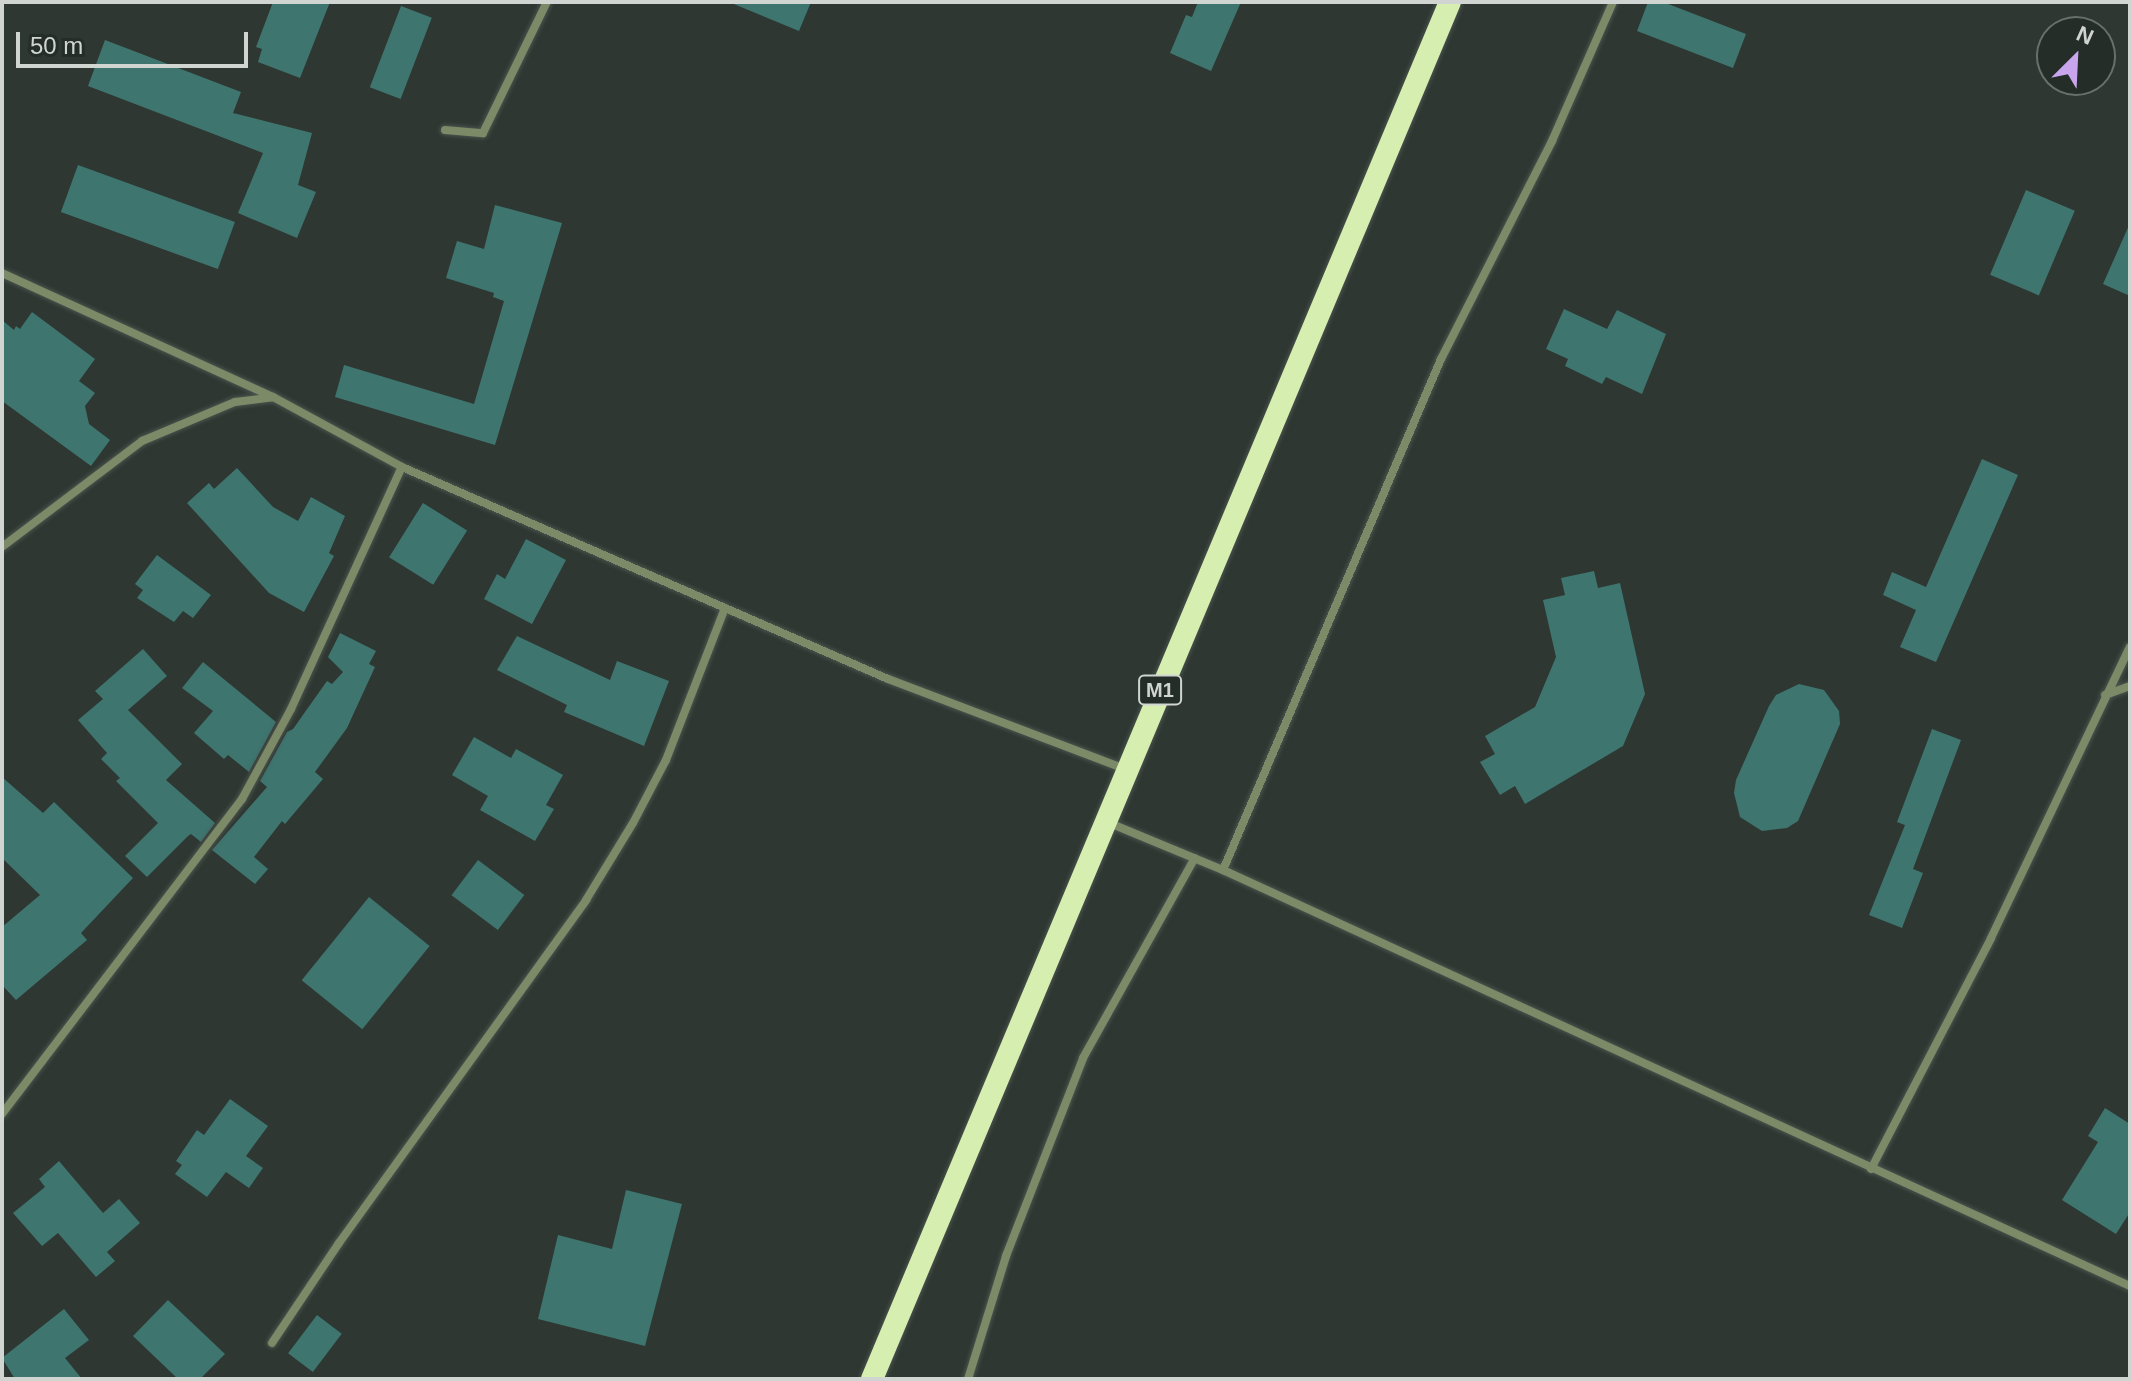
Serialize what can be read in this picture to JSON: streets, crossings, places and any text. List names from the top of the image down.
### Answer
{
  "streets": {
    "highway": ["M1"]
  },
  "scale_bar": "50 m",
  "north": "top right"
}
